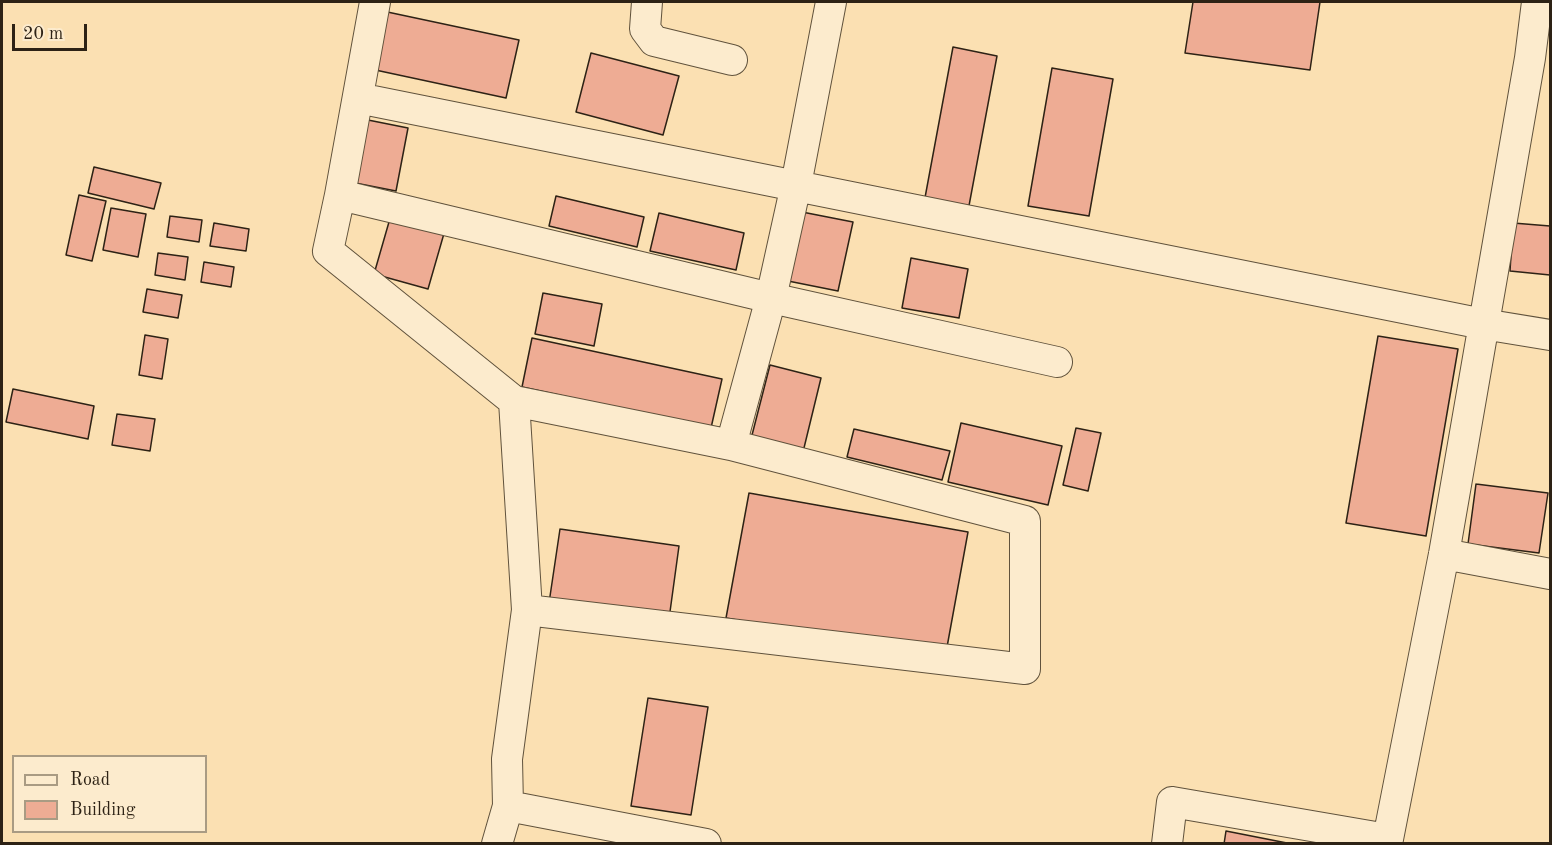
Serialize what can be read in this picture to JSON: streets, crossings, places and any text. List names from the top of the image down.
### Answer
{
  "legend": ["Road", "Building"],
  "scale_bar": "20 m"
}
